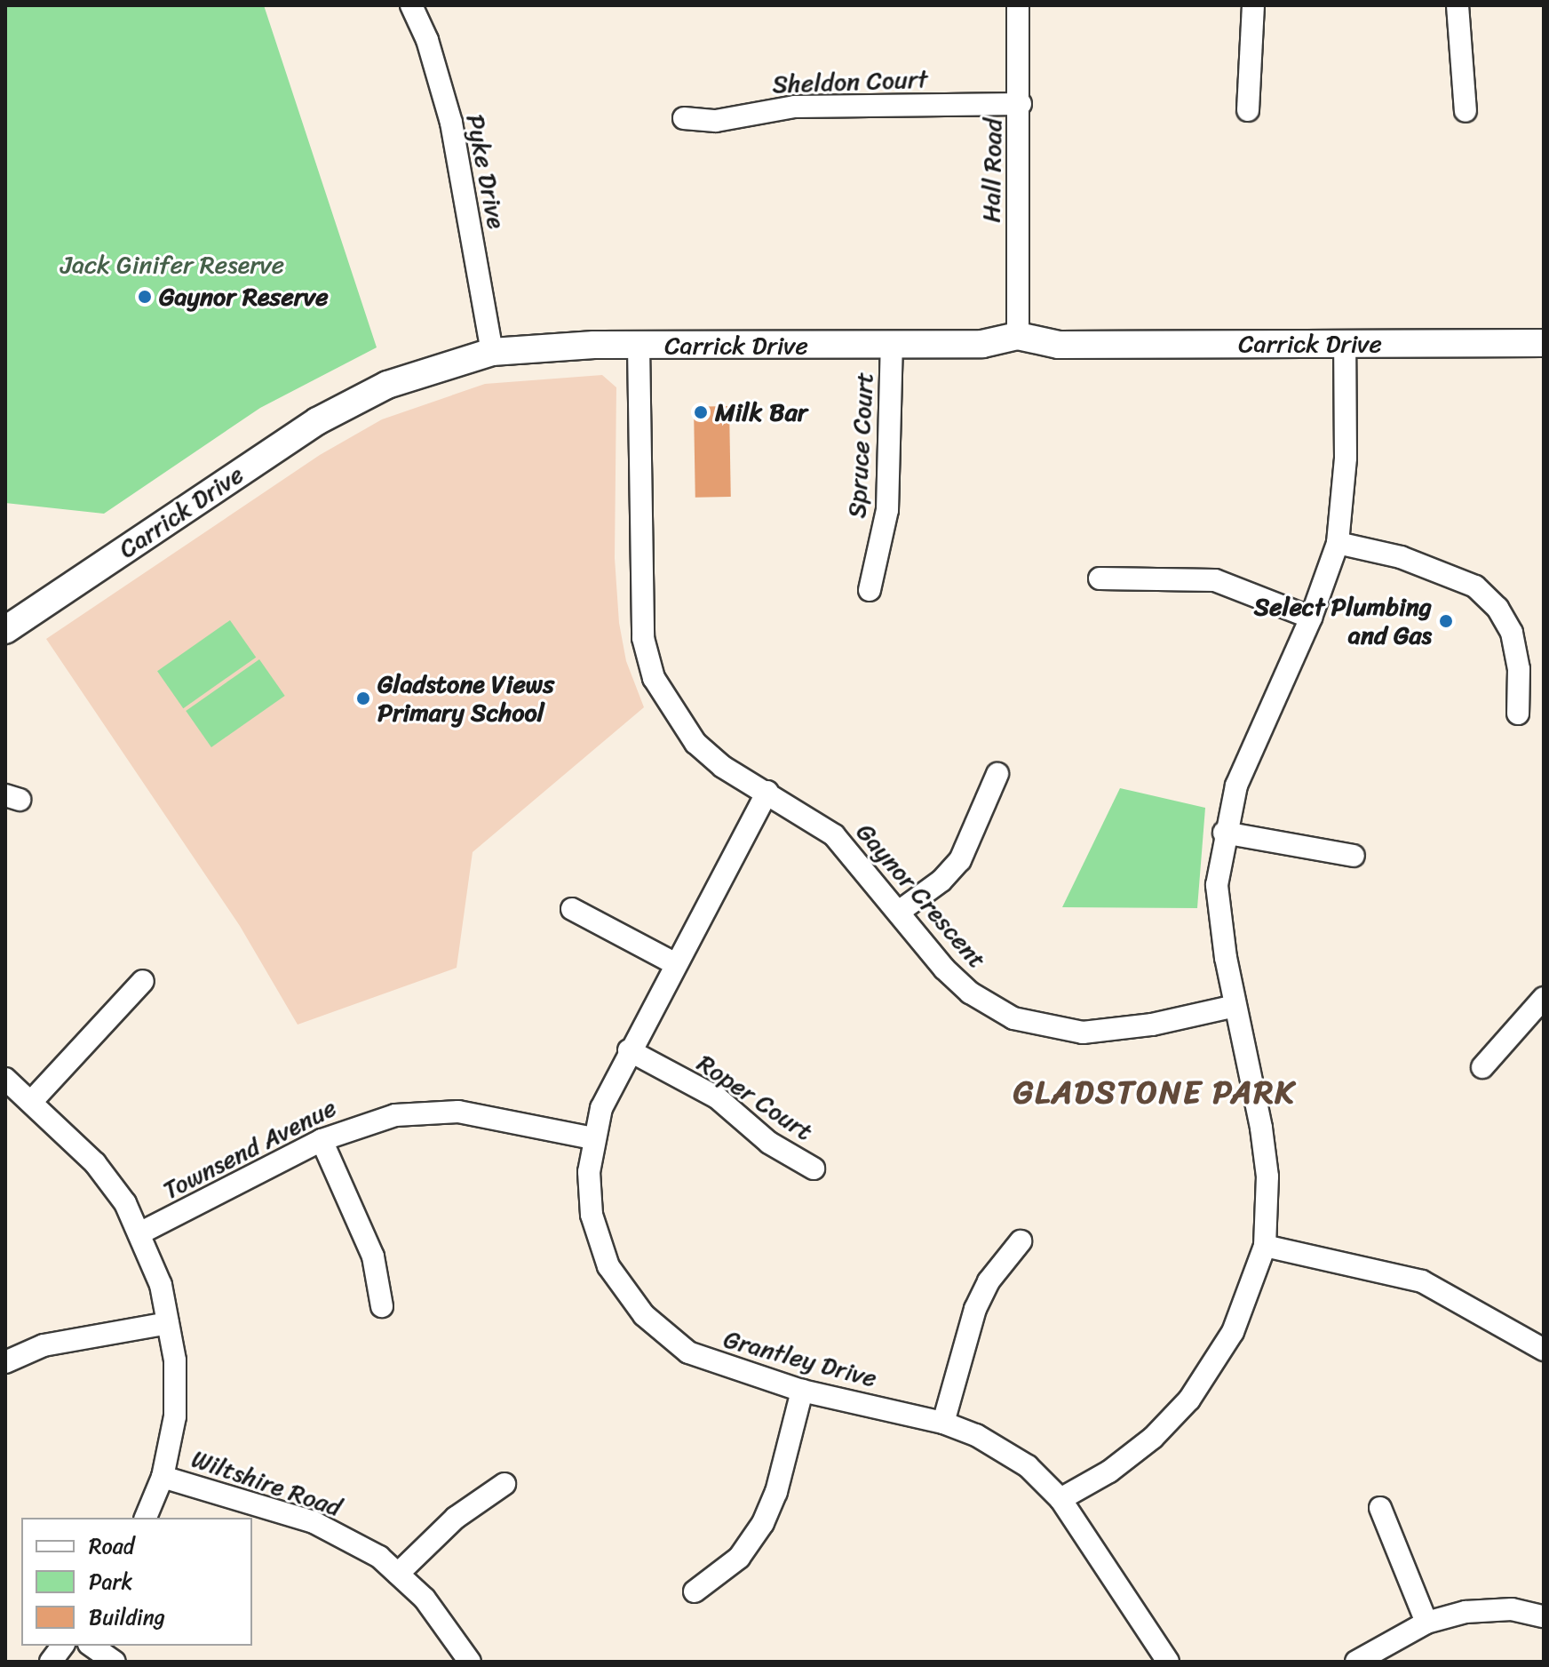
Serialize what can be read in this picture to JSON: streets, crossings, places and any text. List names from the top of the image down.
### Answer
{
  "streets": {
    "street": [
      "Sheldon Court",
      "Hall Road",
      "Pyke Drive",
      "Carrick Drive",
      "Spruce Court",
      "Gaynor Crescent",
      "Roper Court",
      "Townsend Avenue",
      "Grantley Drive",
      "Wiltshire Road"
    ]
  },
  "crossings": [
    ["Sheldon Court", "Hall Road"],
    ["Hall Road", "Carrick Drive"],
    ["Pyke Drive", "Carrick Drive"],
    ["Carrick Drive", "Spruce Court"],
    ["Carrick Drive", "Gaynor Crescent"],
    ["Gaynor Crescent", "Grantley Drive"],
    ["Roper Court", "Grantley Drive"],
    ["Townsend Avenue", "Grantley Drive"]
  ],
  "districts": ["GLADSTONE PARK"],
  "parks": ["Jack Ginifer Reserve"],
  "places": [
    "Gaynor Reserve",
    "Milk Bar",
    "Select Plumbing and Gas",
    "Gladstone Views Primary School"
  ],
  "legend": ["Road", "Park", "Building"]
}
